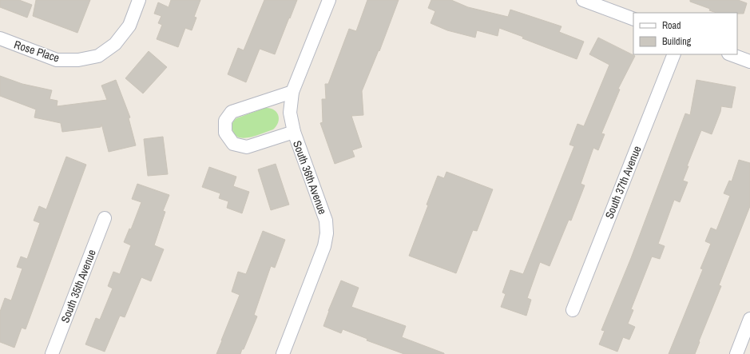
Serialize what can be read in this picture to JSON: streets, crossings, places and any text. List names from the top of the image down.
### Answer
{
  "streets": {
    "street": [
      "Rose Place",
      "South 36th Avenue",
      "South 37th Avenue",
      "South 35th Avenue"
    ]
  },
  "legend": ["Road", "Building"]
}
